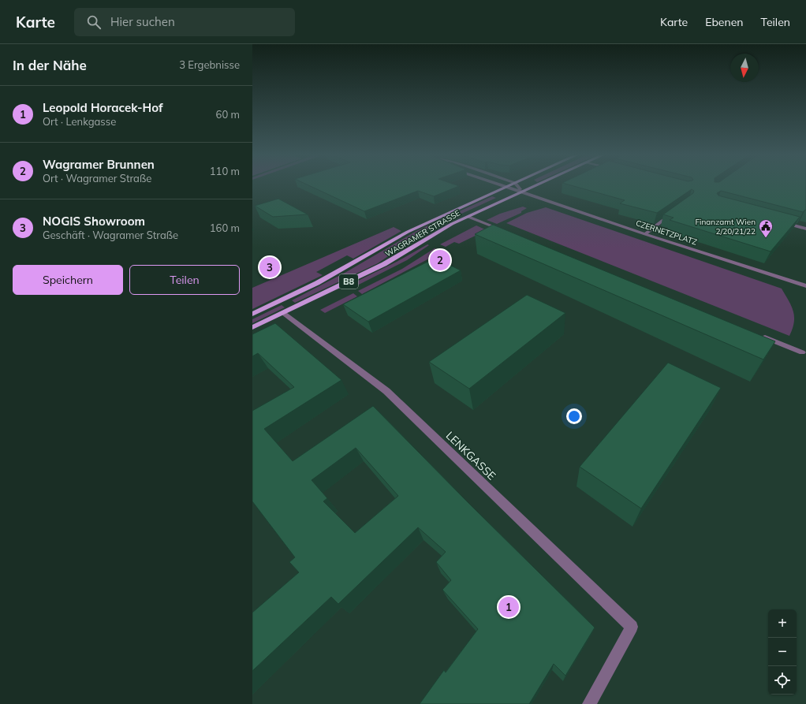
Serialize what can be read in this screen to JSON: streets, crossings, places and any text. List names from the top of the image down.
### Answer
{
  "streets": {
    "main road": ["WAGRAMER STRASSE", "B8"],
    "street": ["CZERNETZPLATZ", "LENKGASSE"]
  },
  "crossings": [
    ["CZERNETZPLATZ", "WAGRAMER STRASSE"],
    ["WAGRAMER STRASSE", "LENKGASSE"]
  ],
  "places": {
    "public building": ["Finanzamt Wien 2/20/21/22"]
  },
  "north": "bottom",
  "page": {
    "header": "Karte",
    "search": "Hier suchen",
    "nav": ["Karte", "Ebenen", "Teilen"],
    "heading": ["In der Nähe", "3 Ergebnisse"],
    "list": [
      {
        "mark": "1",
        "name": "Leopold Horacek-Hof",
        "note": "Ort · Lenkgasse",
        "value": "60 m"
      },
      {
        "mark": "2",
        "name": "Wagramer Brunnen",
        "note": "Ort · Wagramer Straße",
        "value": "110 m"
      },
      {
        "mark": "3",
        "name": "NOGIS Showroom",
        "note": "Geschäft · Wagramer Straße",
        "value": "160 m"
      }
    ],
    "pins": ["2", "3", "1"],
    "buttons": ["Speichern", "Teilen"],
    "map_buttons": ["+", "−"]
  }
}
